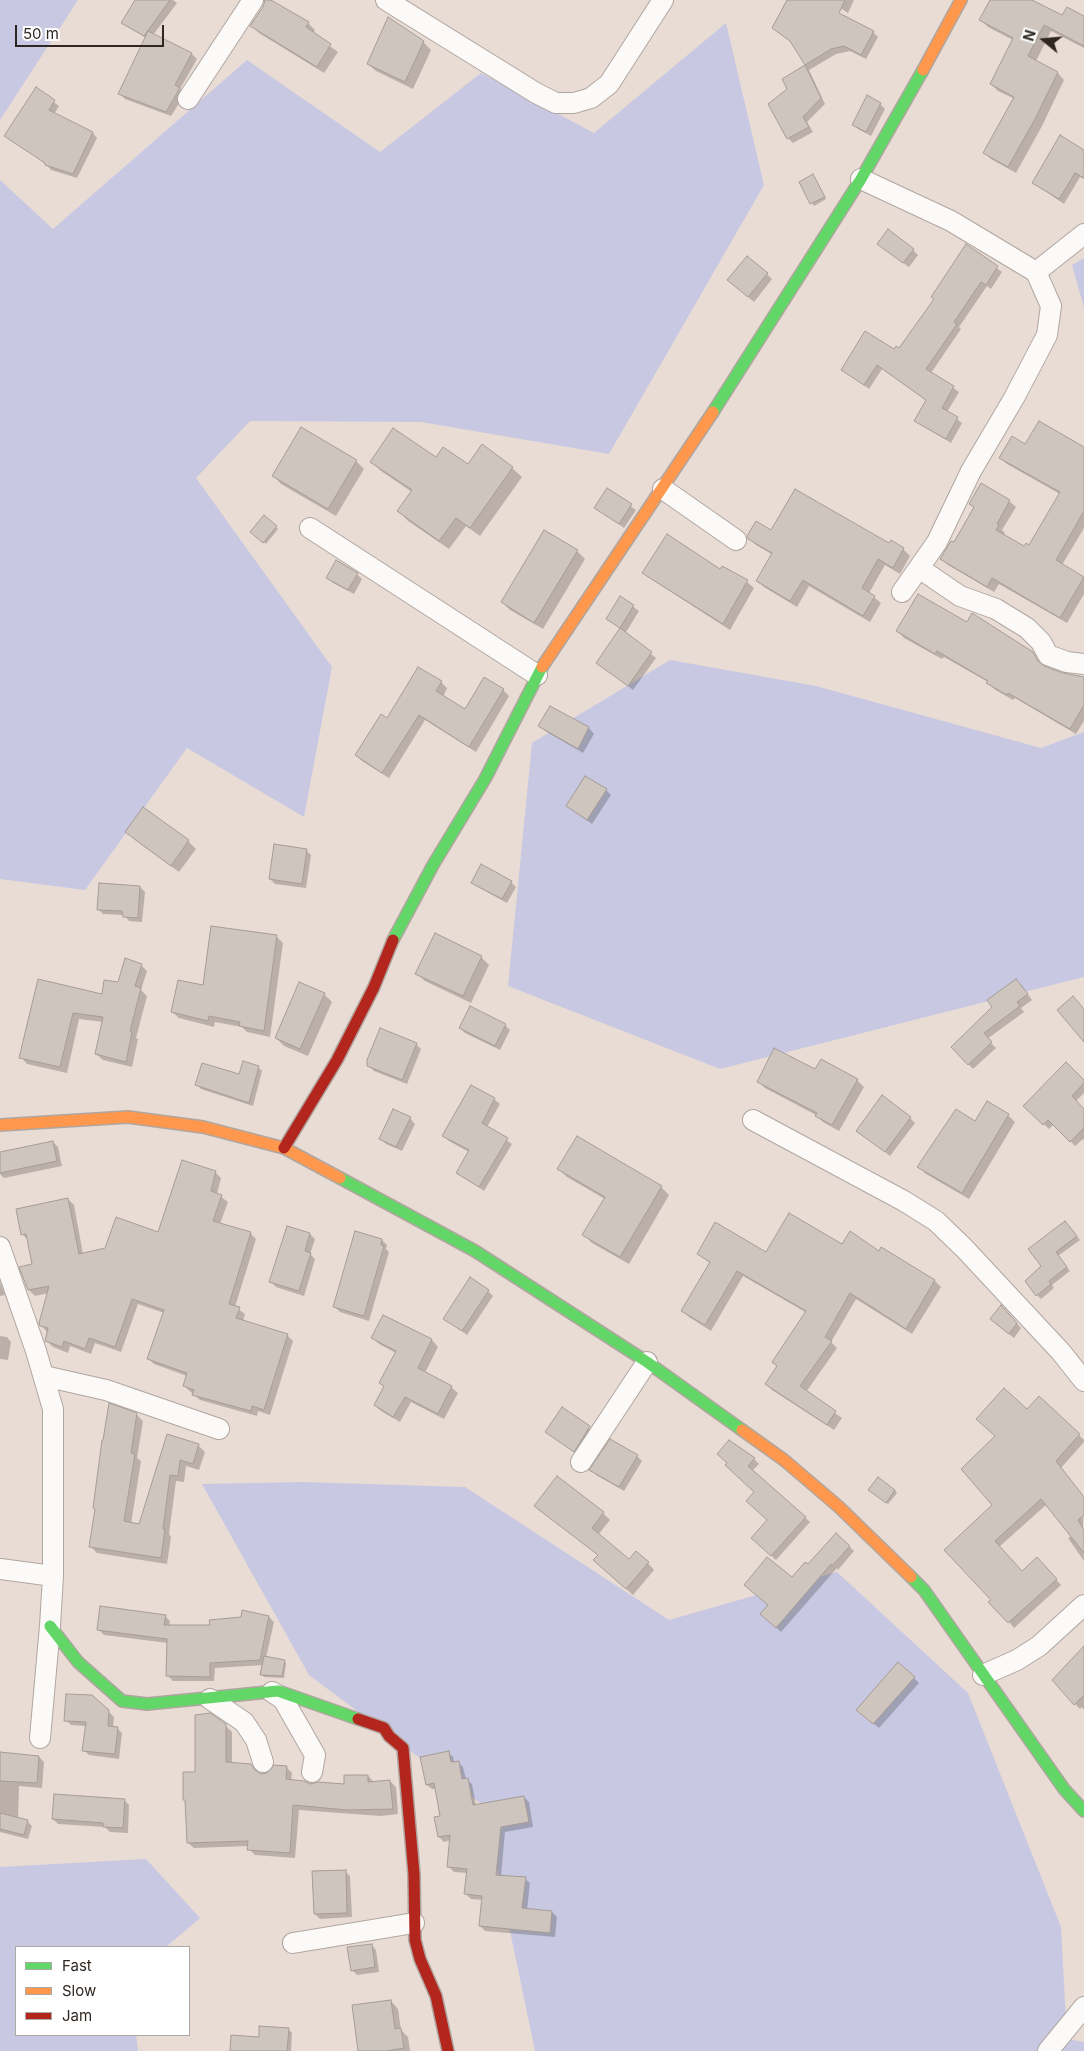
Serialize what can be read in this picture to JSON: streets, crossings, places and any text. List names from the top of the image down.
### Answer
{
  "legend": ["Fast", "Slow", "Jam"],
  "scale_bar": "50 m",
  "north": "left"
}
